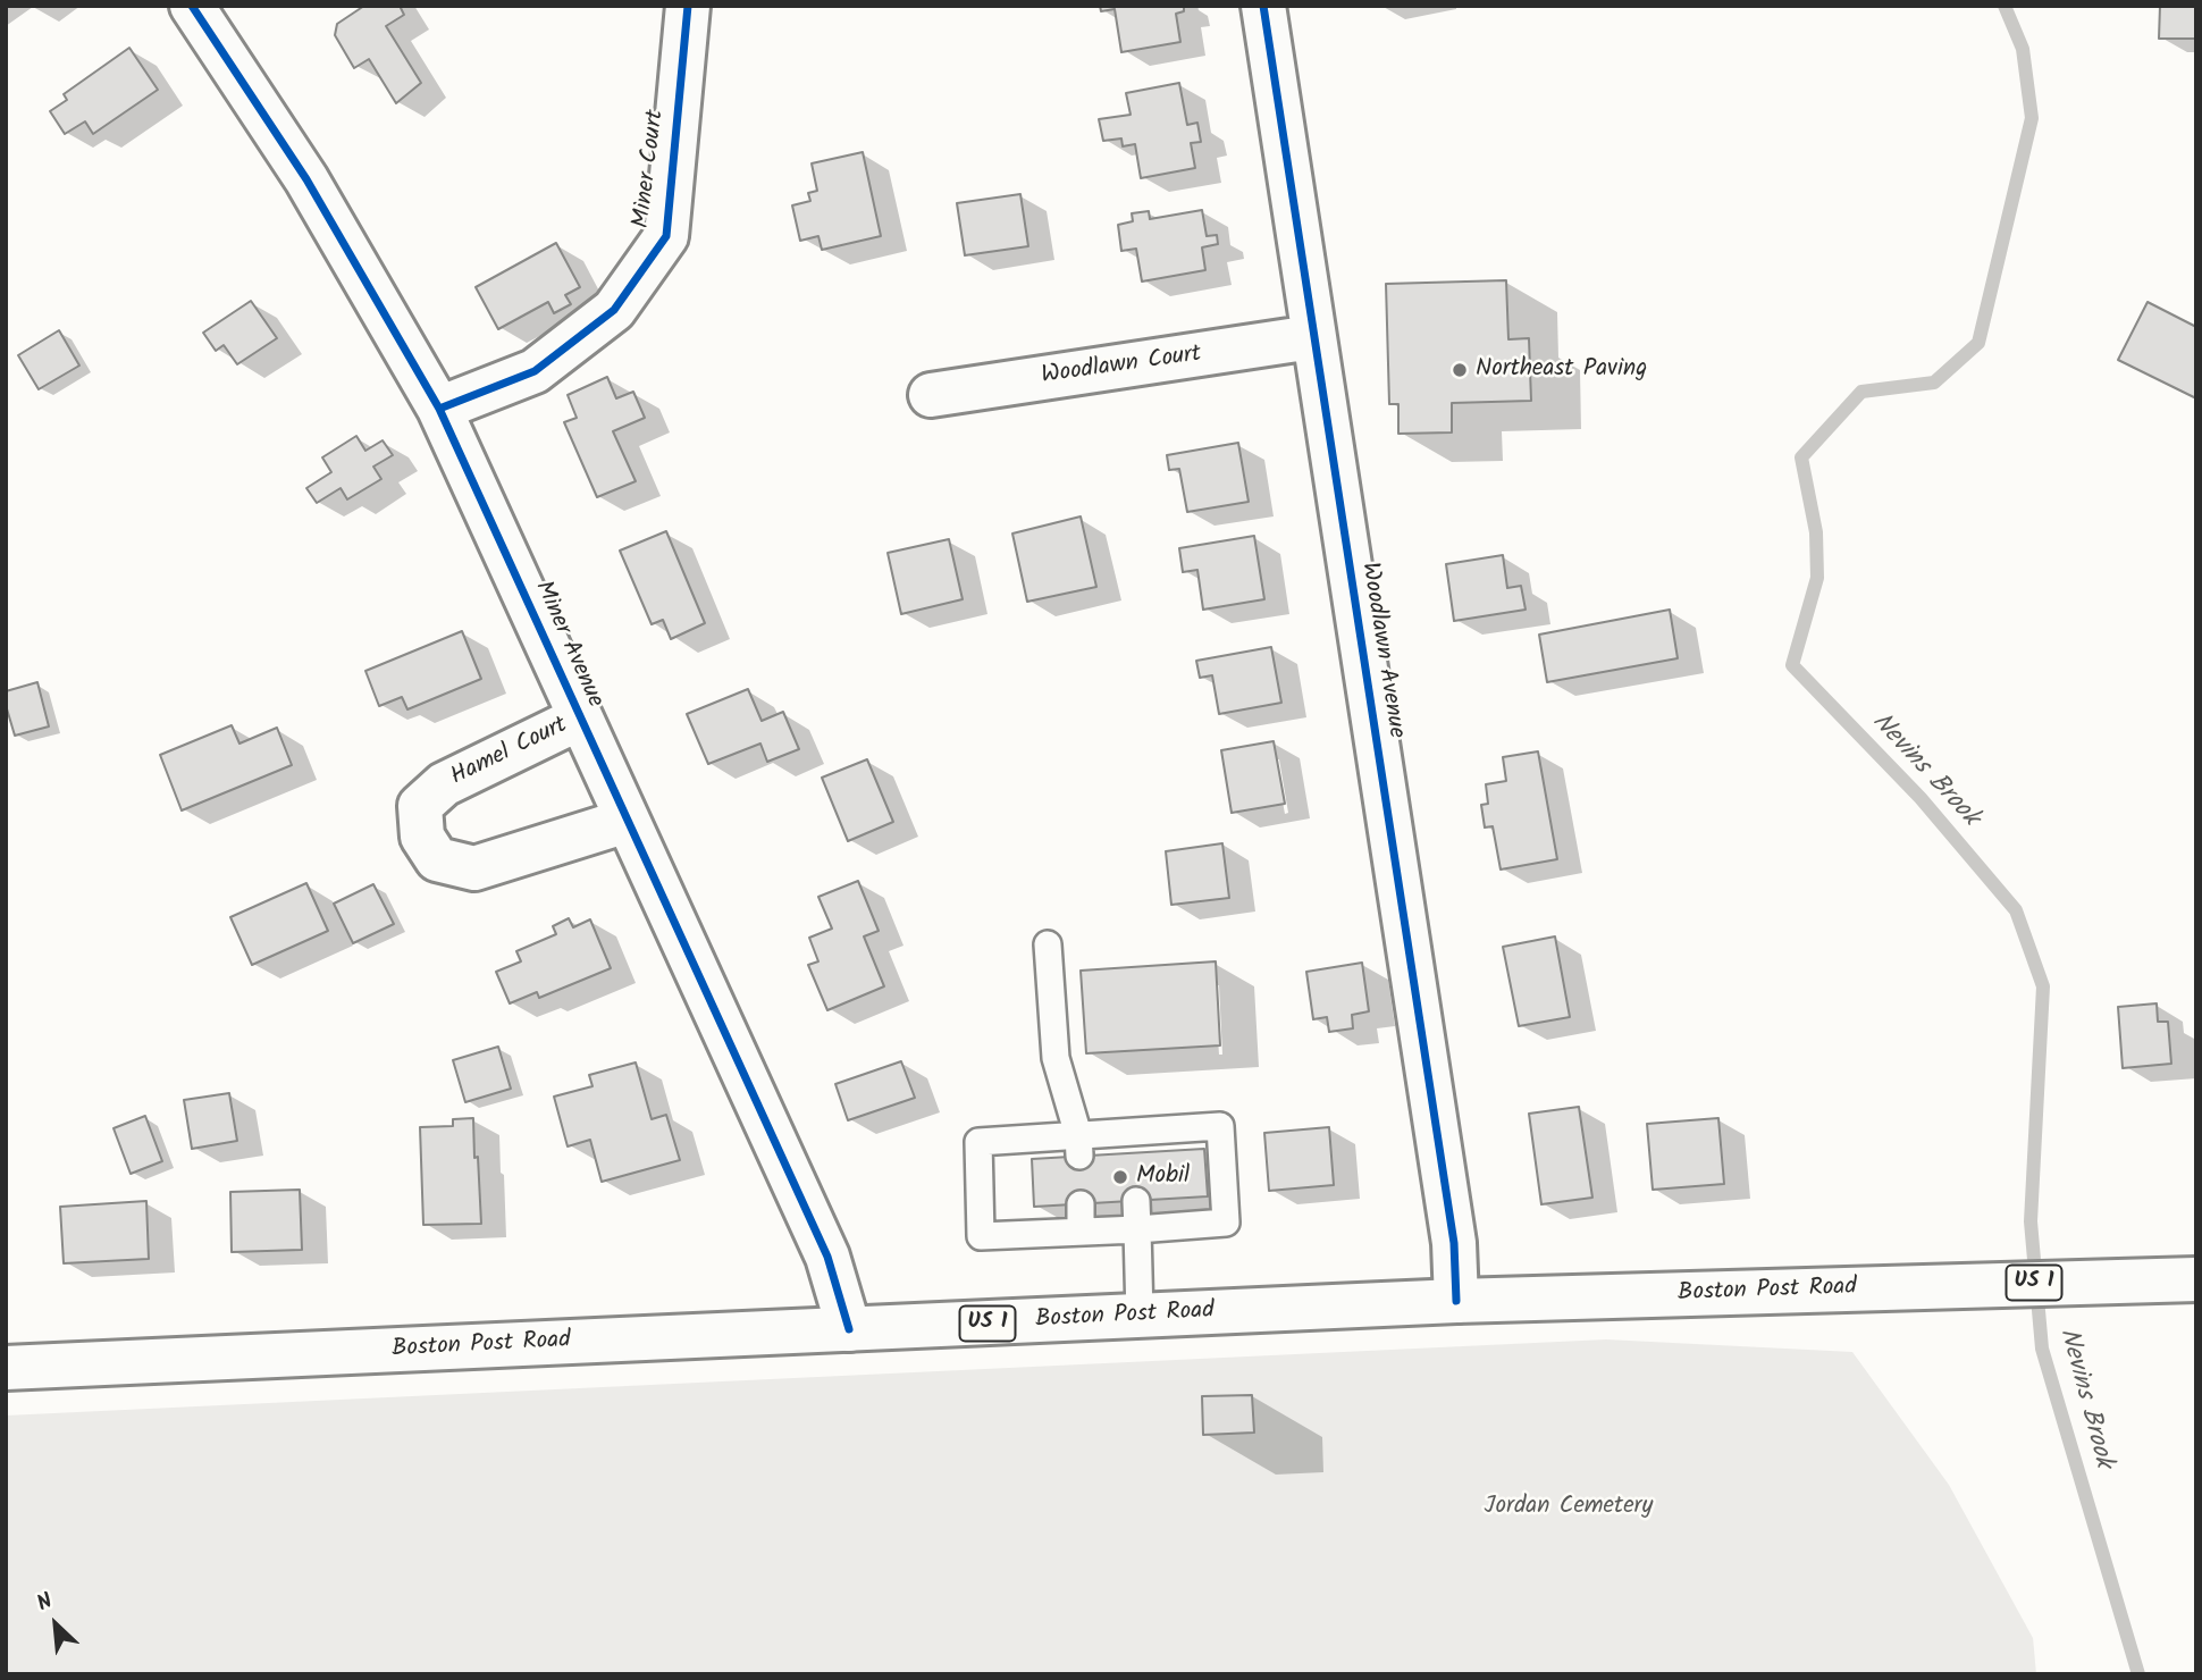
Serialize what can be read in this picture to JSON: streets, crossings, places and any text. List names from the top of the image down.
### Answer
{
  "streets": {
    "street": [
      "Miner Court",
      "Woodlawn Court",
      "Miner Avenue",
      "Woodlawn Avenue",
      "Hamel Court",
      "US 1",
      "Boston Post Road"
    ]
  },
  "crossings": [
    ["Miner Court", "Miner Avenue"],
    ["Woodlawn Court", "Woodlawn Avenue"],
    ["Miner Avenue", "Hamel Court"],
    ["Miner Avenue", "Boston Post Road"],
    ["Woodlawn Avenue", "Boston Post Road"]
  ],
  "water": ["Nevins Brook"],
  "parks": ["Jordan Cemetery"],
  "places": ["Northeast Paving", "Mobil"],
  "north": "top left"
}
